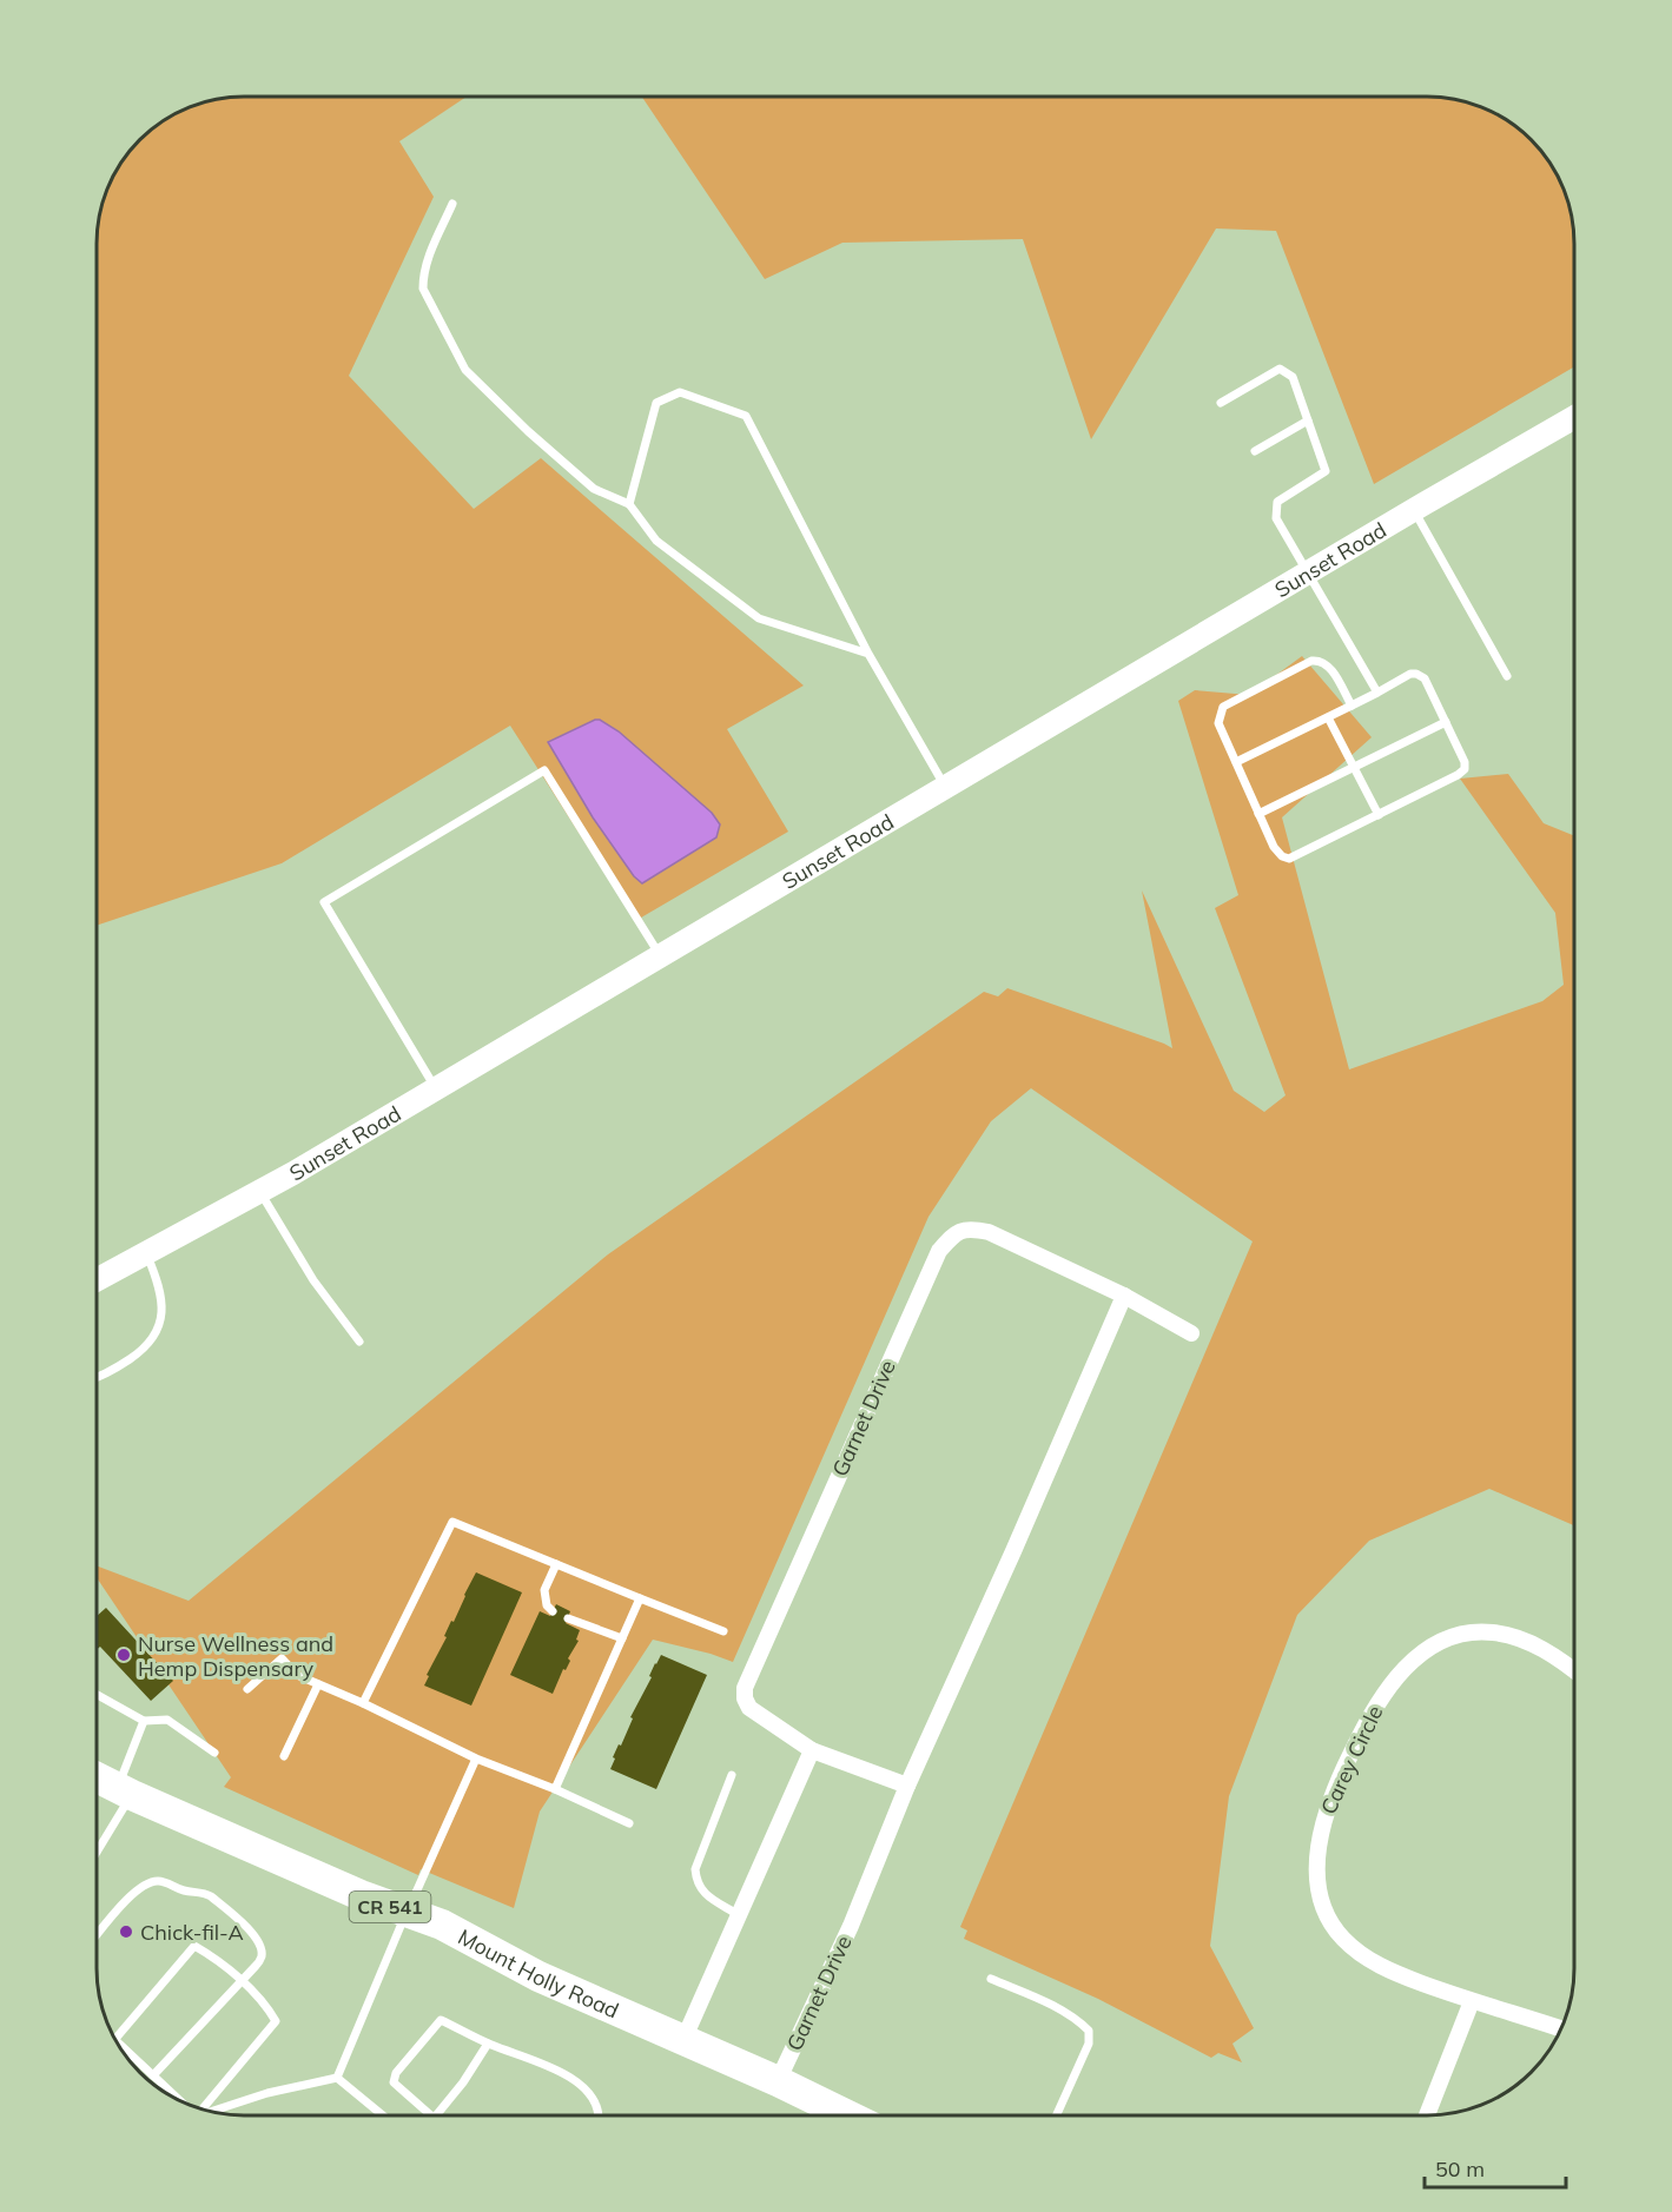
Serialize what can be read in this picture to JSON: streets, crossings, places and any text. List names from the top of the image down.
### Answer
{
  "streets": {
    "highway": ["CR 541", "Mount Holly Road"],
    "street": ["Sunset Road", "Garnet Drive", "Carey Circle"]
  },
  "crossings": [
    ["Garnet Drive", "Mount Holly Road"]
  ],
  "places": ["Nurse Wellness and Hemp Dispensary", "Chick-fil-A"],
  "scale_bar": "50 m"
}
